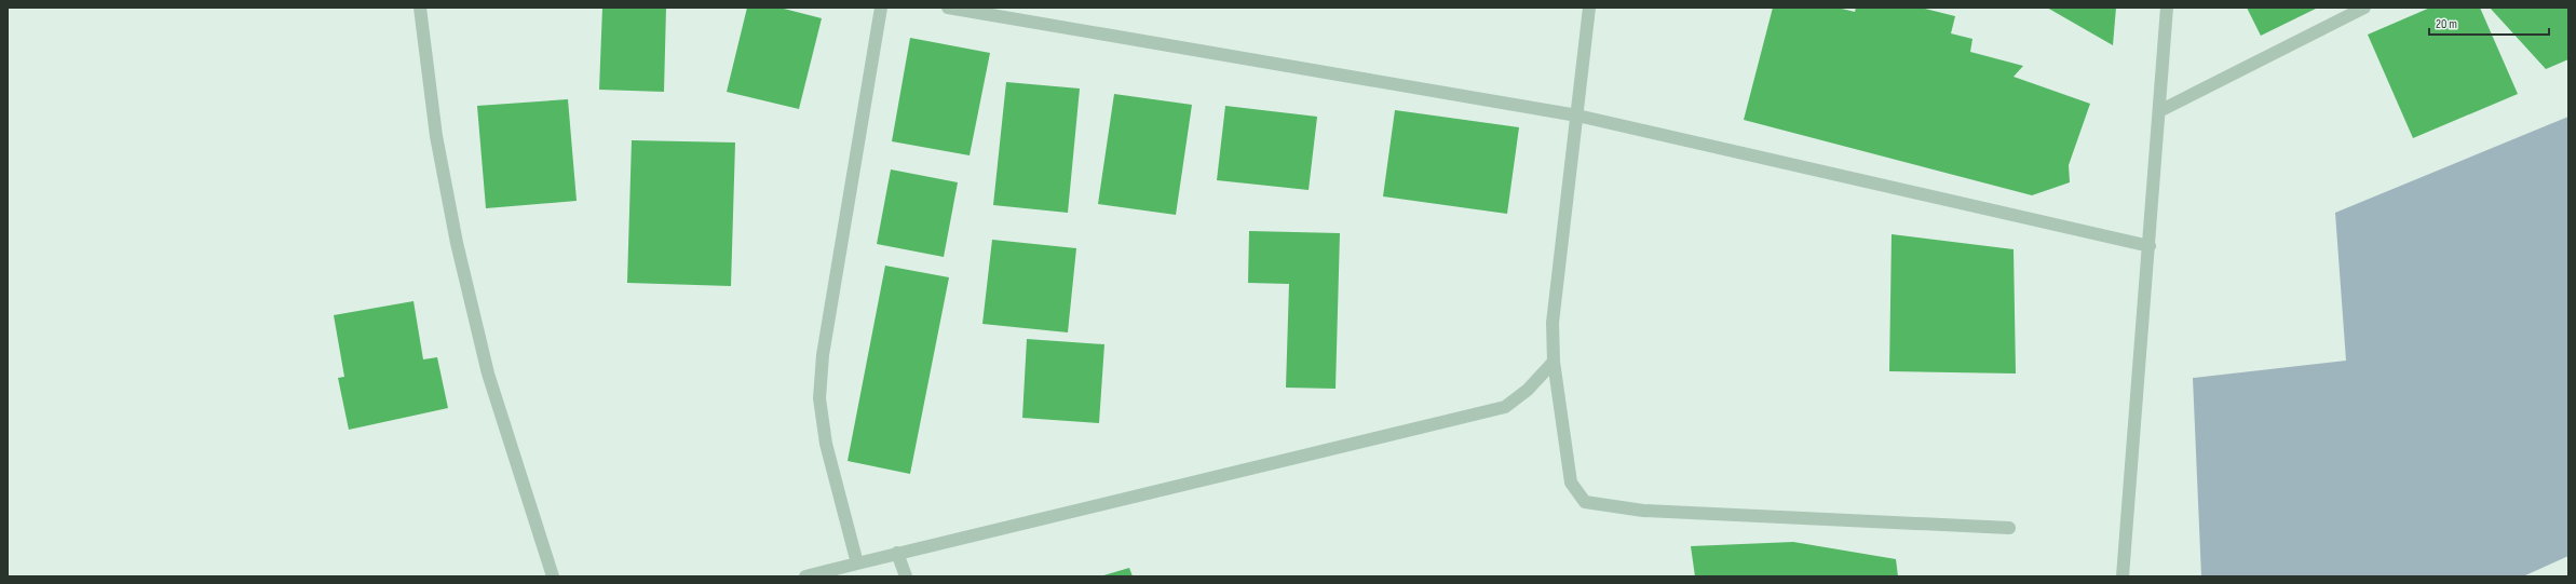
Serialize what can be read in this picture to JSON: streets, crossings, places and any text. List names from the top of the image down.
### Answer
{
  "scale_bar": "20 m"
}
